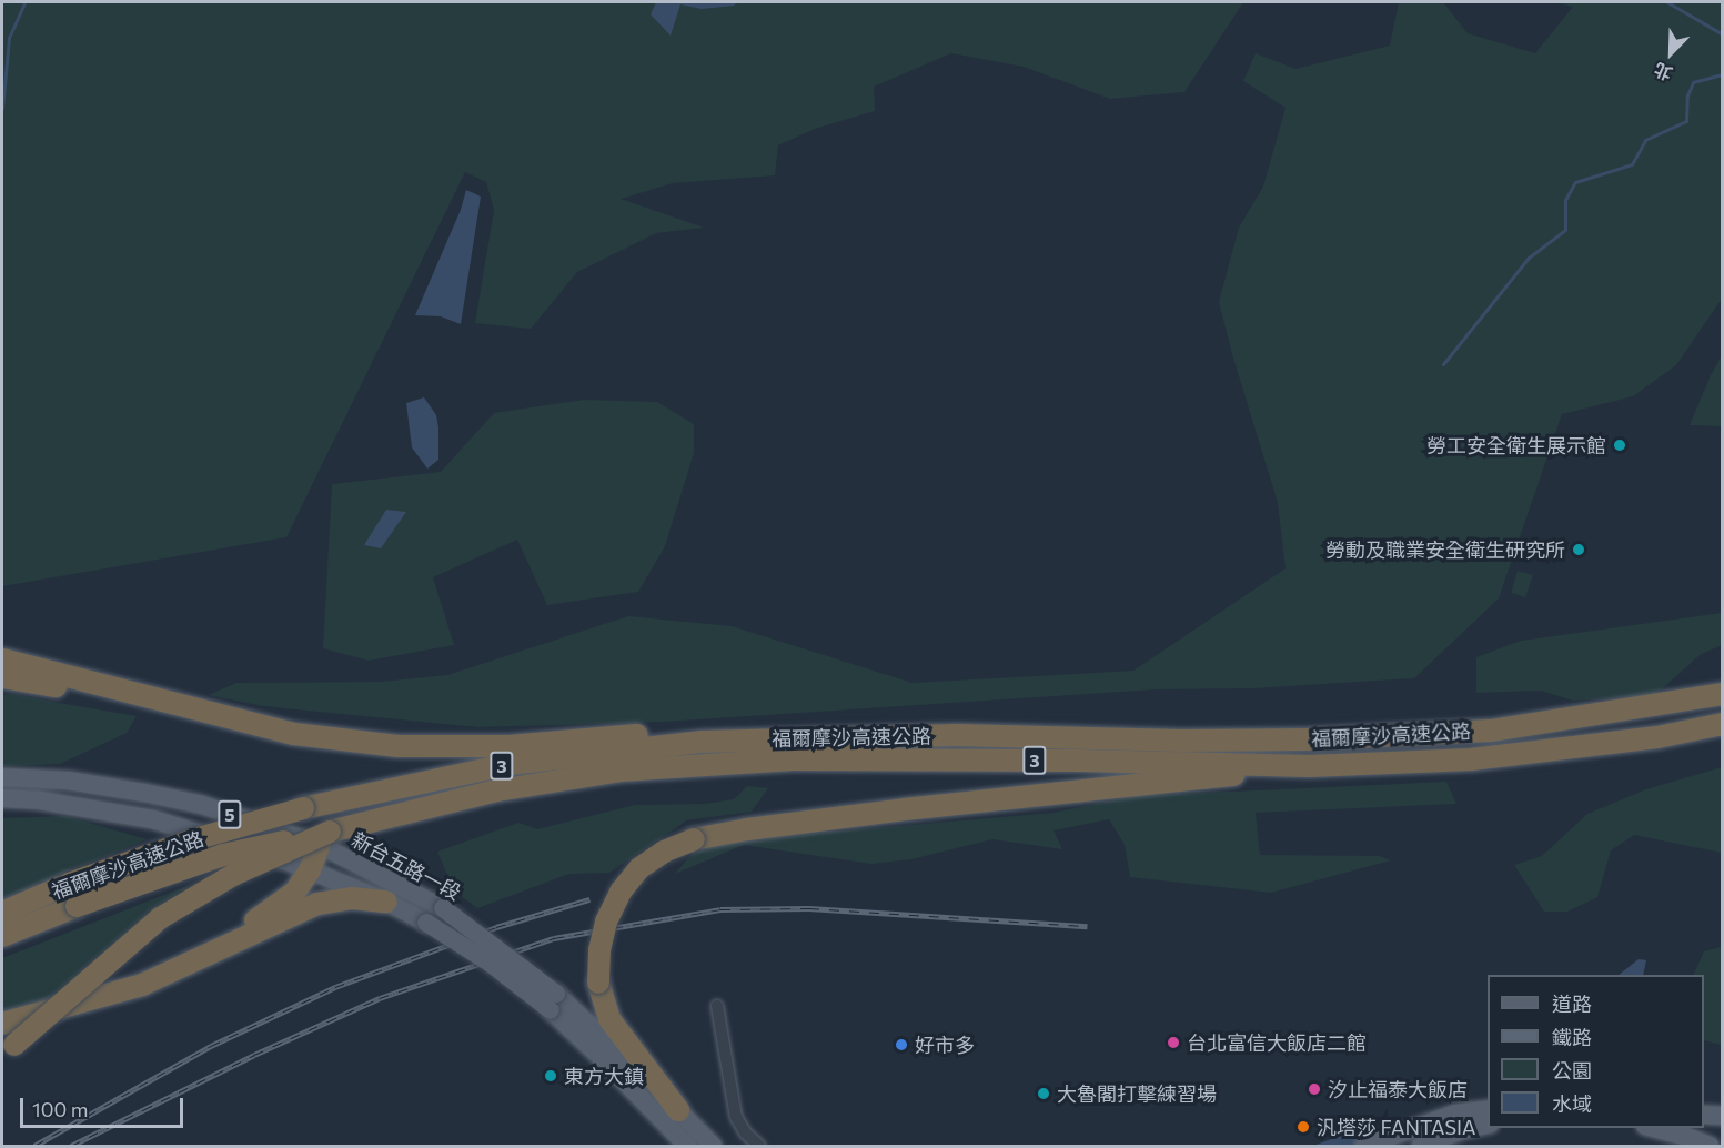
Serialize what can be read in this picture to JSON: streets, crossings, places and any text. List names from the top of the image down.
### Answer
{
  "streets": {
    "highway": ["福爾摩沙高速公路", "3"],
    "main road": ["5", "新台五路一段"]
  },
  "crossings": [
    ["福爾摩沙高速公路", "新台五路一段"]
  ],
  "places": [
    "勞工安全衛生展示館",
    "勞動及職業安全衛生研究所",
    "台北富信大飯店二館",
    "好市多",
    "東方大鎮",
    "汐止福泰大飯店",
    "大魯閣打擊練習場",
    "汎塔莎 FANTASIA"
  ],
  "legend": [
    "道路",
    "鐵路",
    "公園",
    "水域"
  ],
  "scale_bar": "100 m",
  "north": "bottom left"
}
